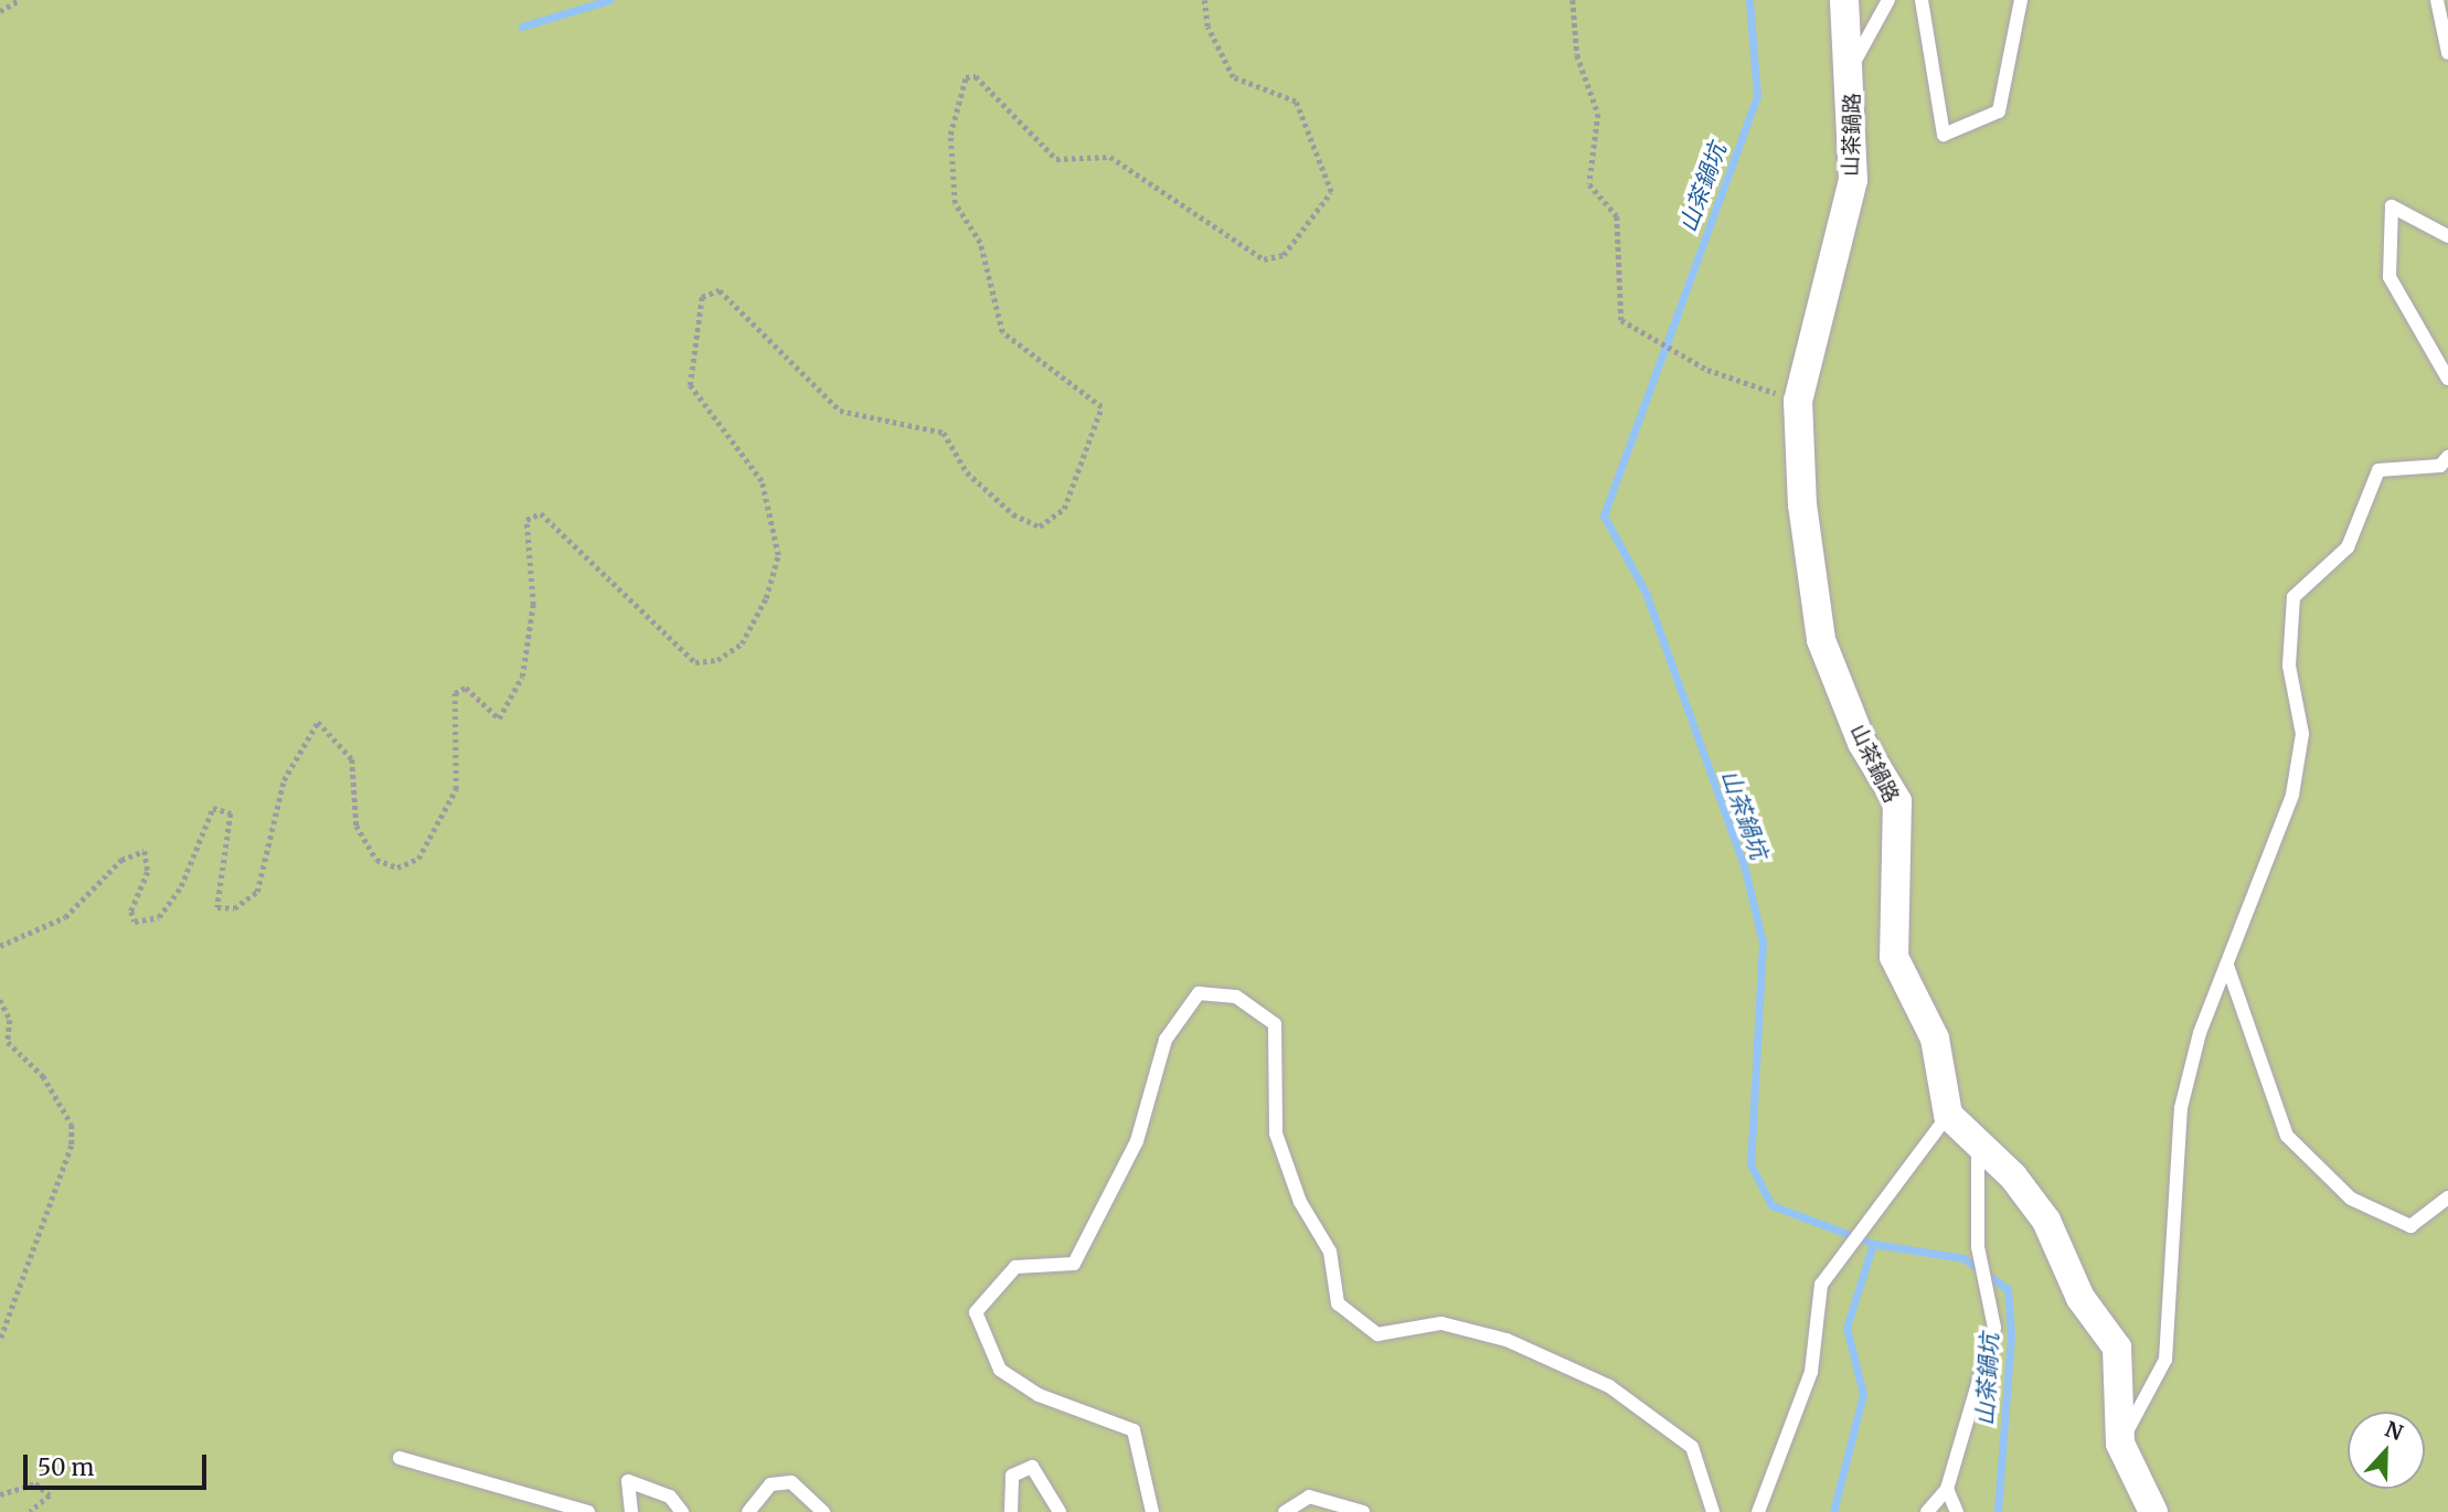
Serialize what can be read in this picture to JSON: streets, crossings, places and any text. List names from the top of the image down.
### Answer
{
  "streets": {
    "street": ["山茶鍋路"]
  },
  "water": ["山茶鍋坑"],
  "scale_bar": "50 m",
  "north": "top"
}
